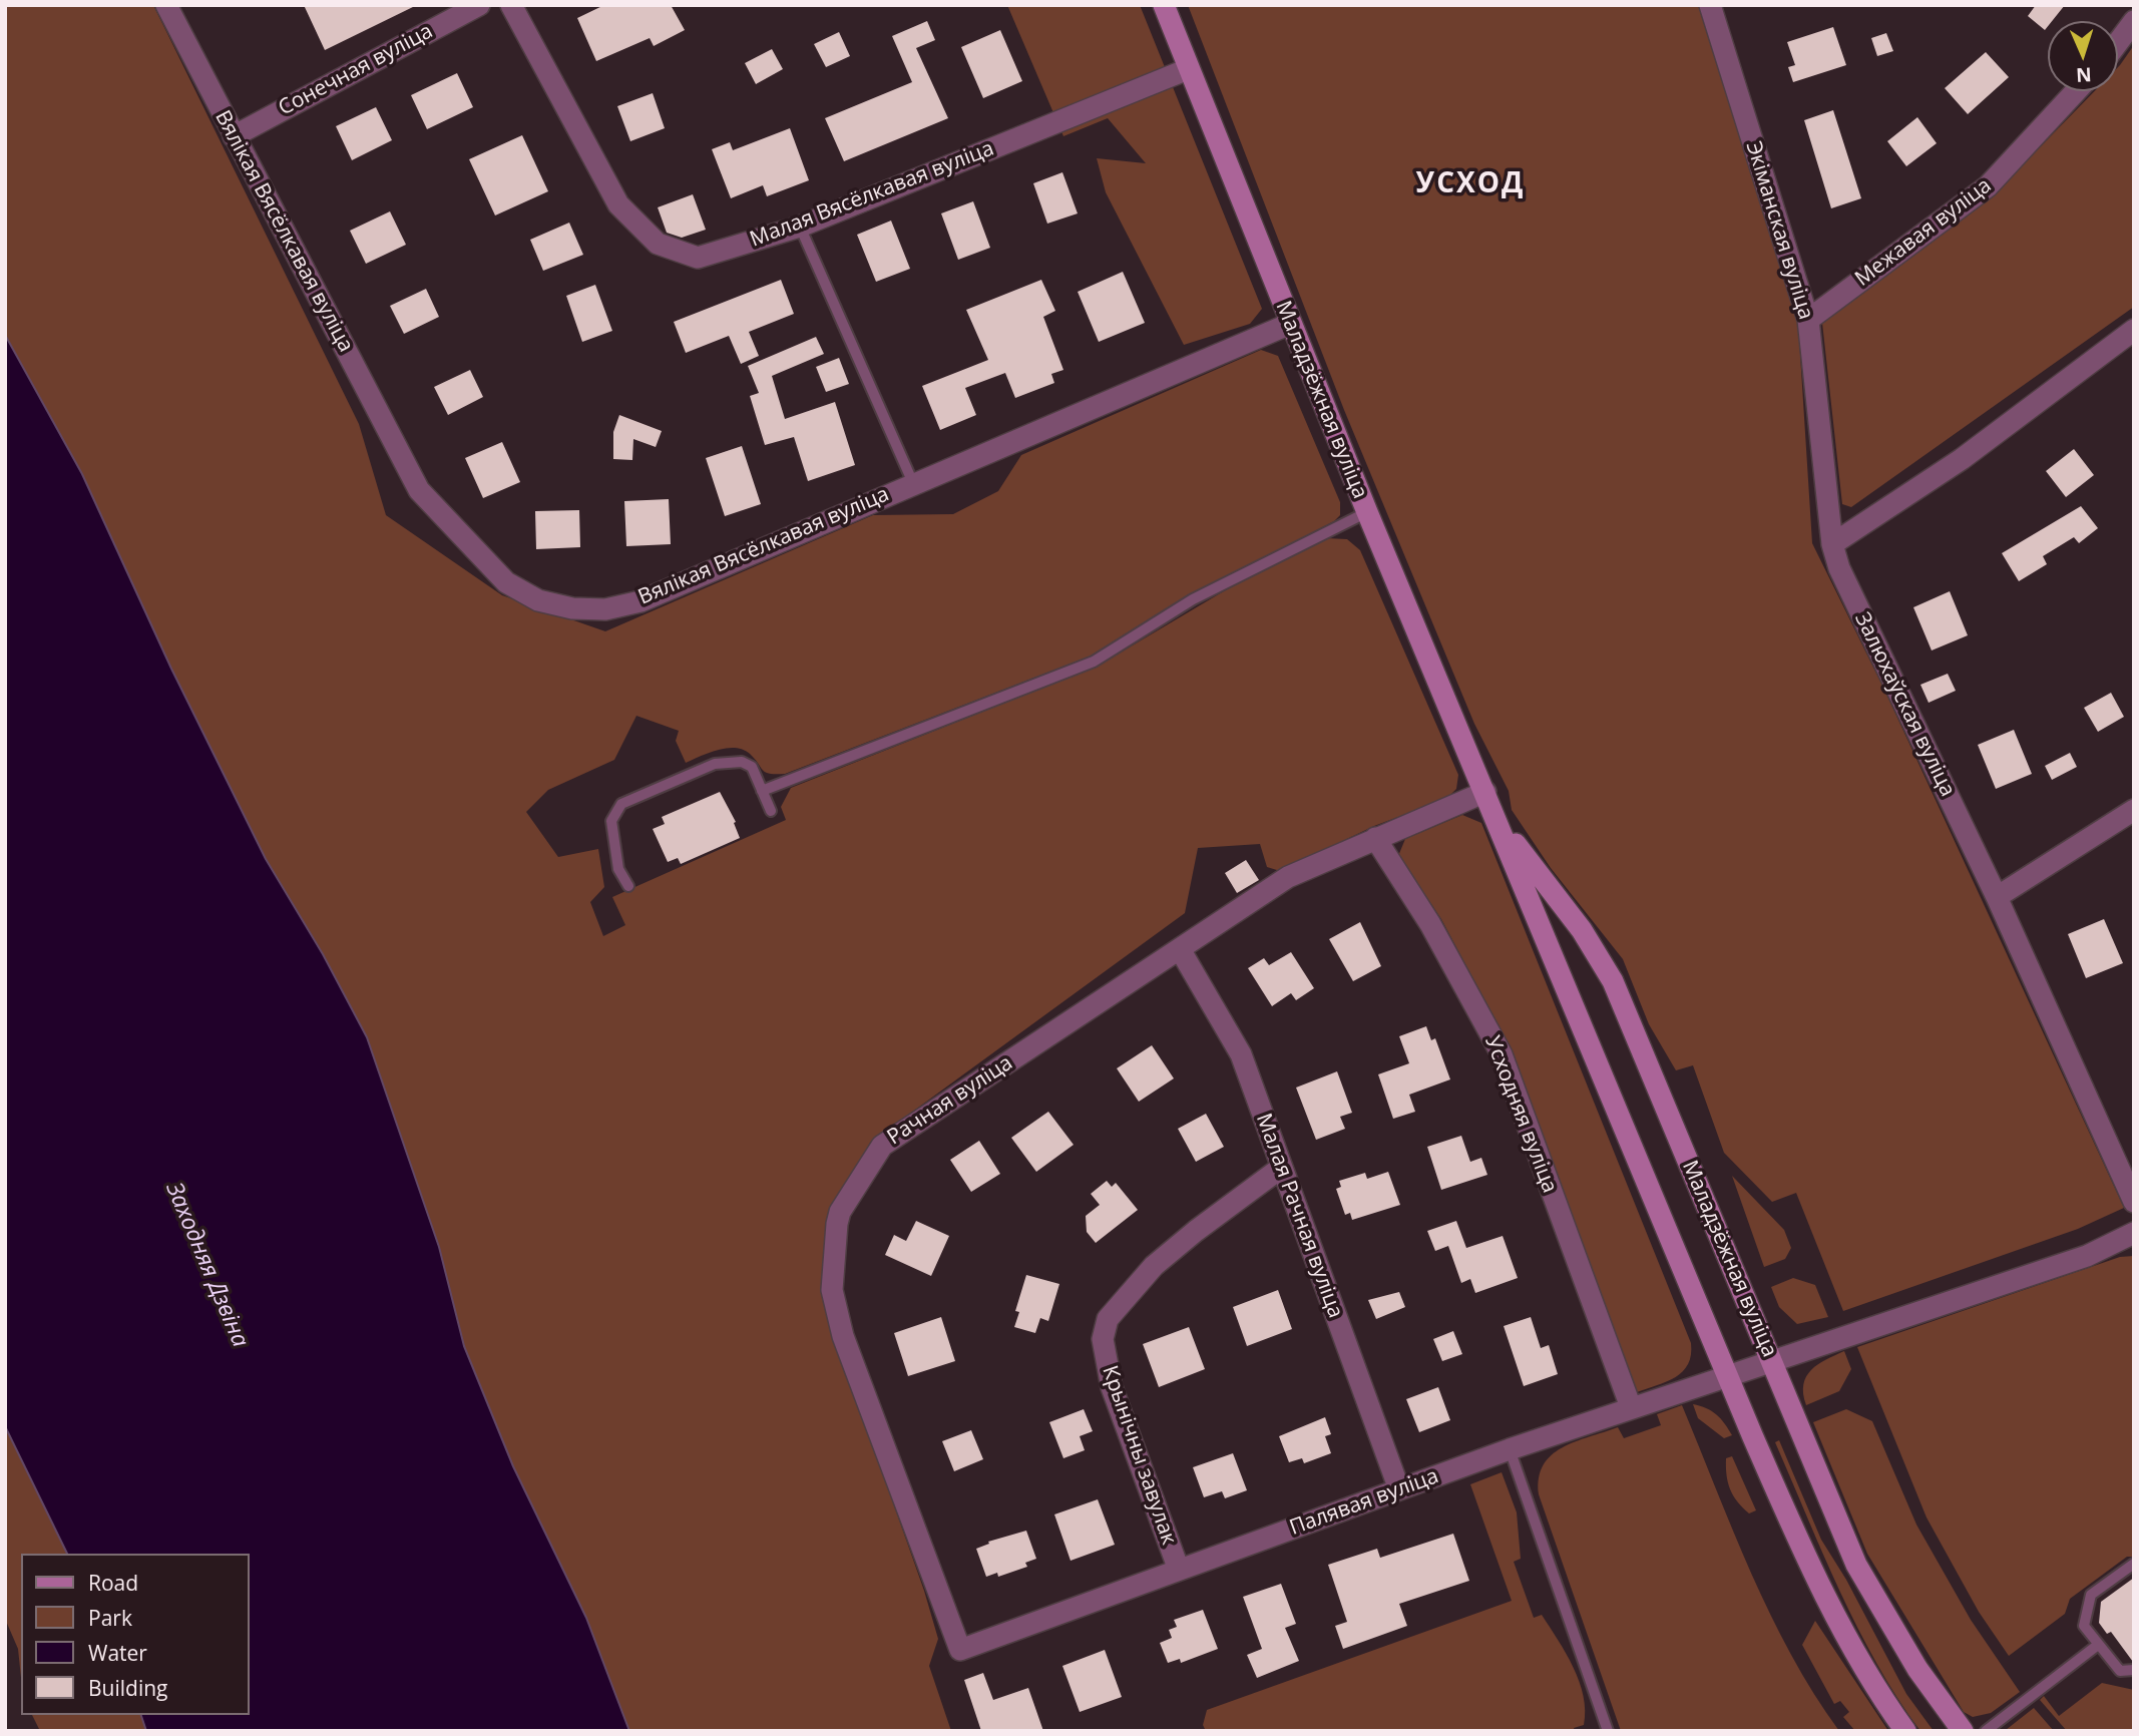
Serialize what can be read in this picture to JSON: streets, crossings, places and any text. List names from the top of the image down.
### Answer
{
  "streets": {
    "main road": ["Маладзёжная вуліца"],
    "street": [
      "Сонечная вуліца",
      "Малая Вясёлкавая вуліца",
      "Экіманская вуліца",
      "Вялікая Вясёлкавая вуліца",
      "Межавая вуліца",
      "Залюхаўская вуліца",
      "Рачная вуліца",
      "Усходняя вуліца",
      "Малая Рачная вуліца",
      "Крынічны завулак",
      "Палявая вуліца"
    ]
  },
  "crossings": [
    ["Сонечная вуліца", "Вялікая Вясёлкавая вуліца"],
    ["Малая Вясёлкавая вуліца", "Маладзёжная вуліца"],
    ["Экіманская вуліца", "Межавая вуліца"],
    ["Экіманская вуліца", "Залюхаўская вуліца"],
    ["Вялікая Вясёлкавая вуліца", "Маладзёжная вуліца"],
    ["Маладзёжная вуліца", "Рачная вуліца"],
    ["Маладзёжная вуліца", "Палявая вуліца"],
    ["Рачная вуліца", "Усходняя вуліца"],
    ["Рачная вуліца", "Малая Рачная вуліца"],
    ["Рачная вуліца", "Палявая вуліца"],
    ["Усходняя вуліца", "Палявая вуліца"],
    ["Малая Рачная вуліца", "Крынічны завулак"],
    ["Малая Рачная вуліца", "Палявая вуліца"],
    ["Крынічны завулак", "Палявая вуліца"]
  ],
  "districts": ["УСХОД"],
  "water": ["Заходняя Дзвіна"],
  "legend": [
    "Road",
    "Park",
    "Water",
    "Building"
  ],
  "north": "bottom"
}
